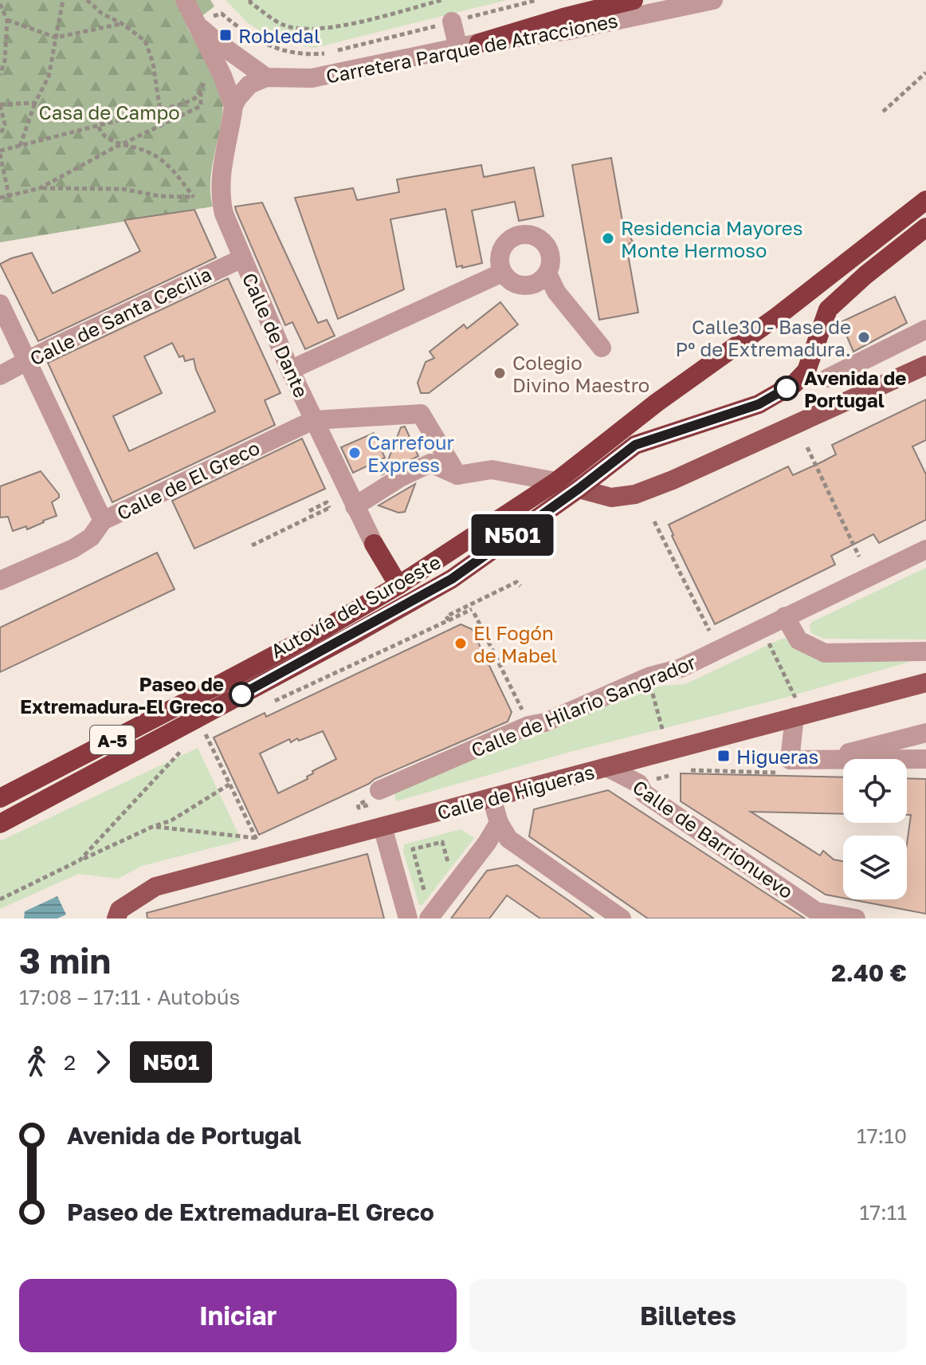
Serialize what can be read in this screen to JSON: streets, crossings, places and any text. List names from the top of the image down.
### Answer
{
  "streets": {
    "highway": ["Autovía del Suroeste", "A-5"],
    "main road": ["Calle de Higueras"],
    "street": [
      "Carretera Parque de Atracciones",
      "Calle de Santa Cecilia",
      "Calle de Dante",
      "Calle de El Greco",
      "Calle de Hilario Sangrador",
      "Calle de Barrionuevo"
    ]
  },
  "crossings": [
    ["Calle de Santa Cecilia", "Calle de Dante"],
    ["Calle de Dante", "Calle de El Greco"],
    ["Calle de Higueras", "Calle de Barrionuevo"]
  ],
  "parks": ["Casa de Campo"],
  "places": {
    "transit": ["Robledal", "Higueras"],
    "other": [
      "Residencia Mayores Monte Hermoso",
      "Calle30 - Base de Pº de Extremadura.",
      "Colegio Divino Maestro",
      "Avenida de Portugal",
      "Carrefour Express",
      "El Fogón de Mabel",
      "Paseo de Extremadura-El Greco"
    ]
  },
  "lines": ["bus line N501"],
  "page": {
    "on_map": "N501",
    "heading": ["3 min", "17:08 – 17:11 · Autobús", "2.40 €"],
    "legs": ["2", "N501"],
    "list": [
      {
        "name": "Avenida de Portugal",
        "value": "17:10"
      },
      {
        "name": "Paseo de Extremadura-El Greco",
        "value": "17:11"
      }
    ],
    "buttons": ["Iniciar", "Billetes"]
  }
}
